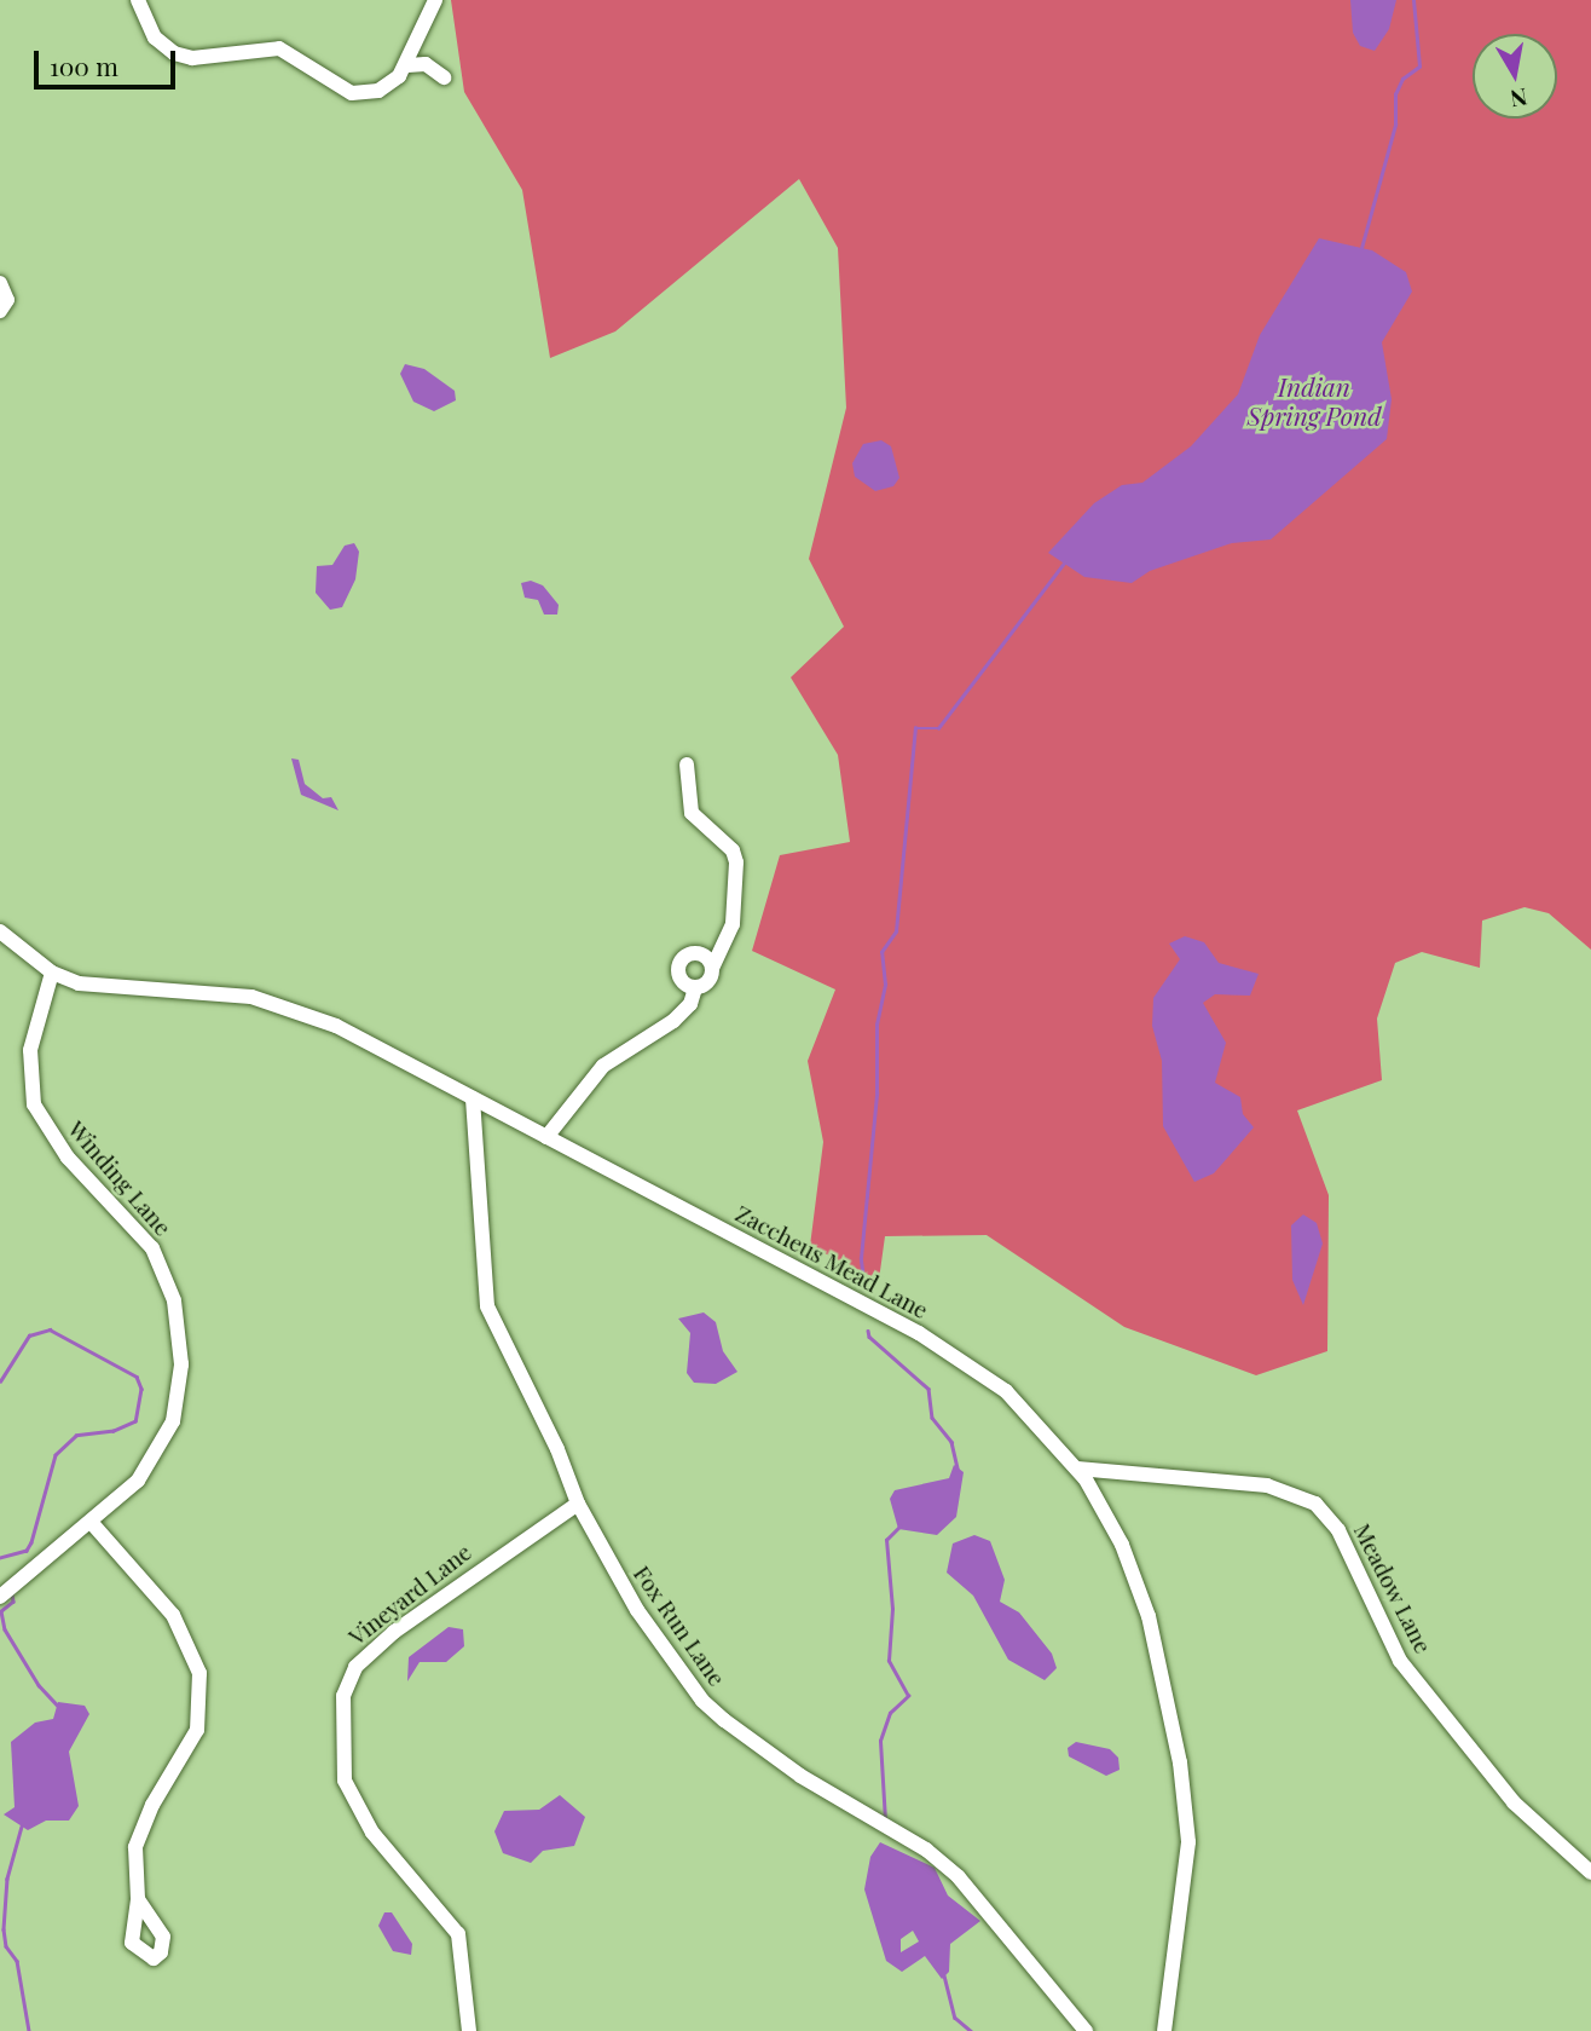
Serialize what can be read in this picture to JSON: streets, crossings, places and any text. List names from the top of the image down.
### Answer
{
  "streets": {
    "street": [
      "Winding Lane",
      "Zaccheus Mead Lane",
      "Meadow Lane",
      "Vineyard Lane",
      "Fox Run Lane"
    ]
  },
  "crossings": [
    ["Winding Lane", "Zaccheus Mead Lane"],
    ["Zaccheus Mead Lane", "Meadow Lane"],
    ["Zaccheus Mead Lane", "Fox Run Lane"],
    ["Vineyard Lane", "Fox Run Lane"]
  ],
  "water": ["Indian Spring Pond"],
  "scale_bar": "100 m",
  "north": "bottom"
}
